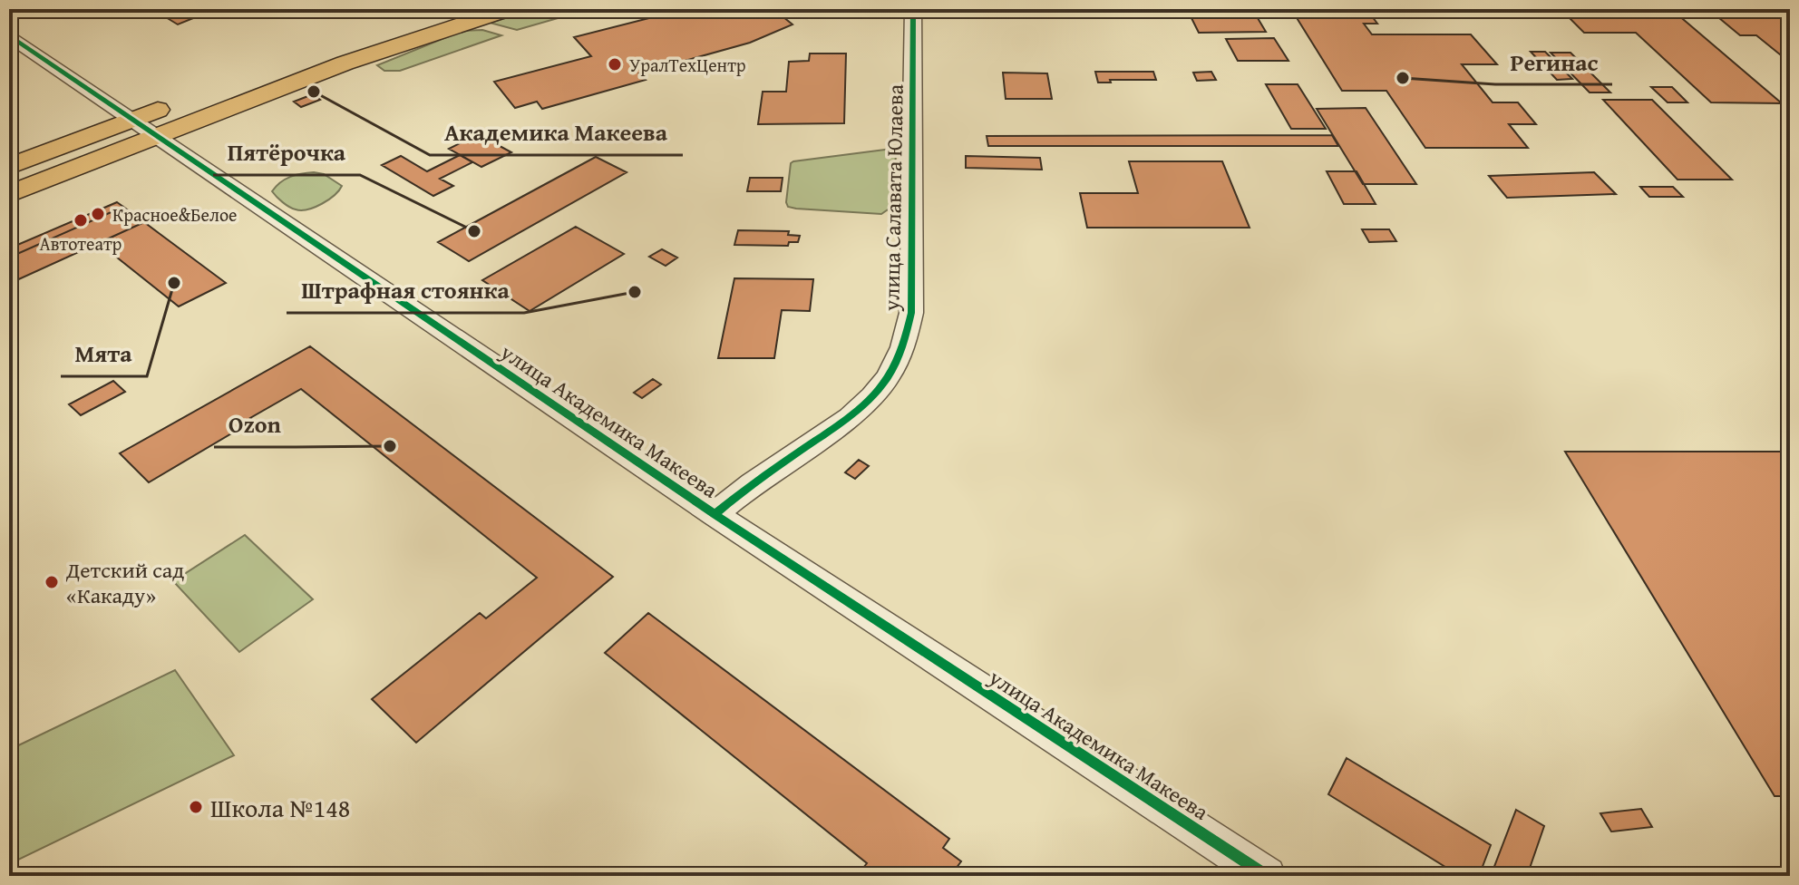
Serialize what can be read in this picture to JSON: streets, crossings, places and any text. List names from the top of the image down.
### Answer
{
  "streets": {
    "street": ["улица Салавата Юлаева", "улица Академика Макеева"]
  },
  "crossings": [
    ["улица Салавата Юлаева", "улица Академика Макеева"]
  ],
  "places": [
    "УралТехЦентр",
    "Регинас",
    "Академика Макеева",
    "Красное&Белое",
    "Автотеатр",
    "Пятёрочка",
    "Мята",
    "Штрафная стоянка",
    "Ozon",
    "Детский сад «Какаду»",
    "Школа №148"
  ]
}
